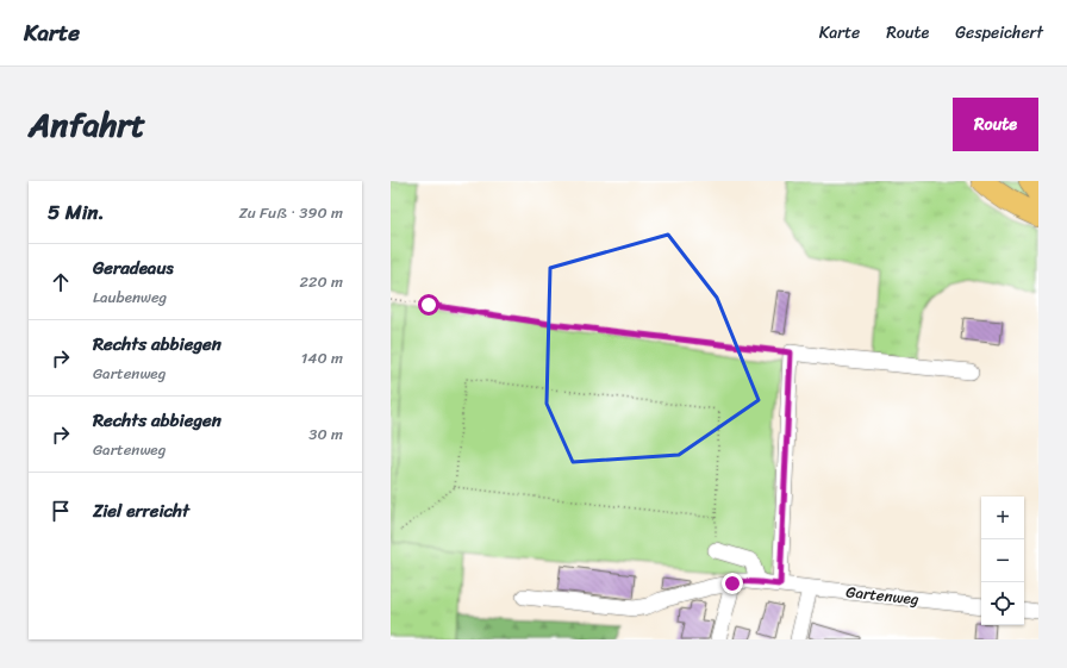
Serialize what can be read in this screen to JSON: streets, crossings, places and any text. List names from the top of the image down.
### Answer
{
  "streets": {
    "street": ["Gartenweg"]
  },
  "page": {
    "header": "Karte",
    "nav": ["Karte", "Route", "Gespeichert"],
    "title": "Anfahrt",
    "buttons": "Route",
    "heading": ["5 Min.", "Zu Fuß · 390 m"],
    "list": [
      ["Geradeaus", "Laubenweg", "220 m"],
      ["Rechts abbiegen", "Gartenweg", "140 m"],
      ["Rechts abbiegen", "Gartenweg", "30 m"],
      "Ziel erreicht"
    ],
    "map_buttons": ["+", "−"]
  }
}
